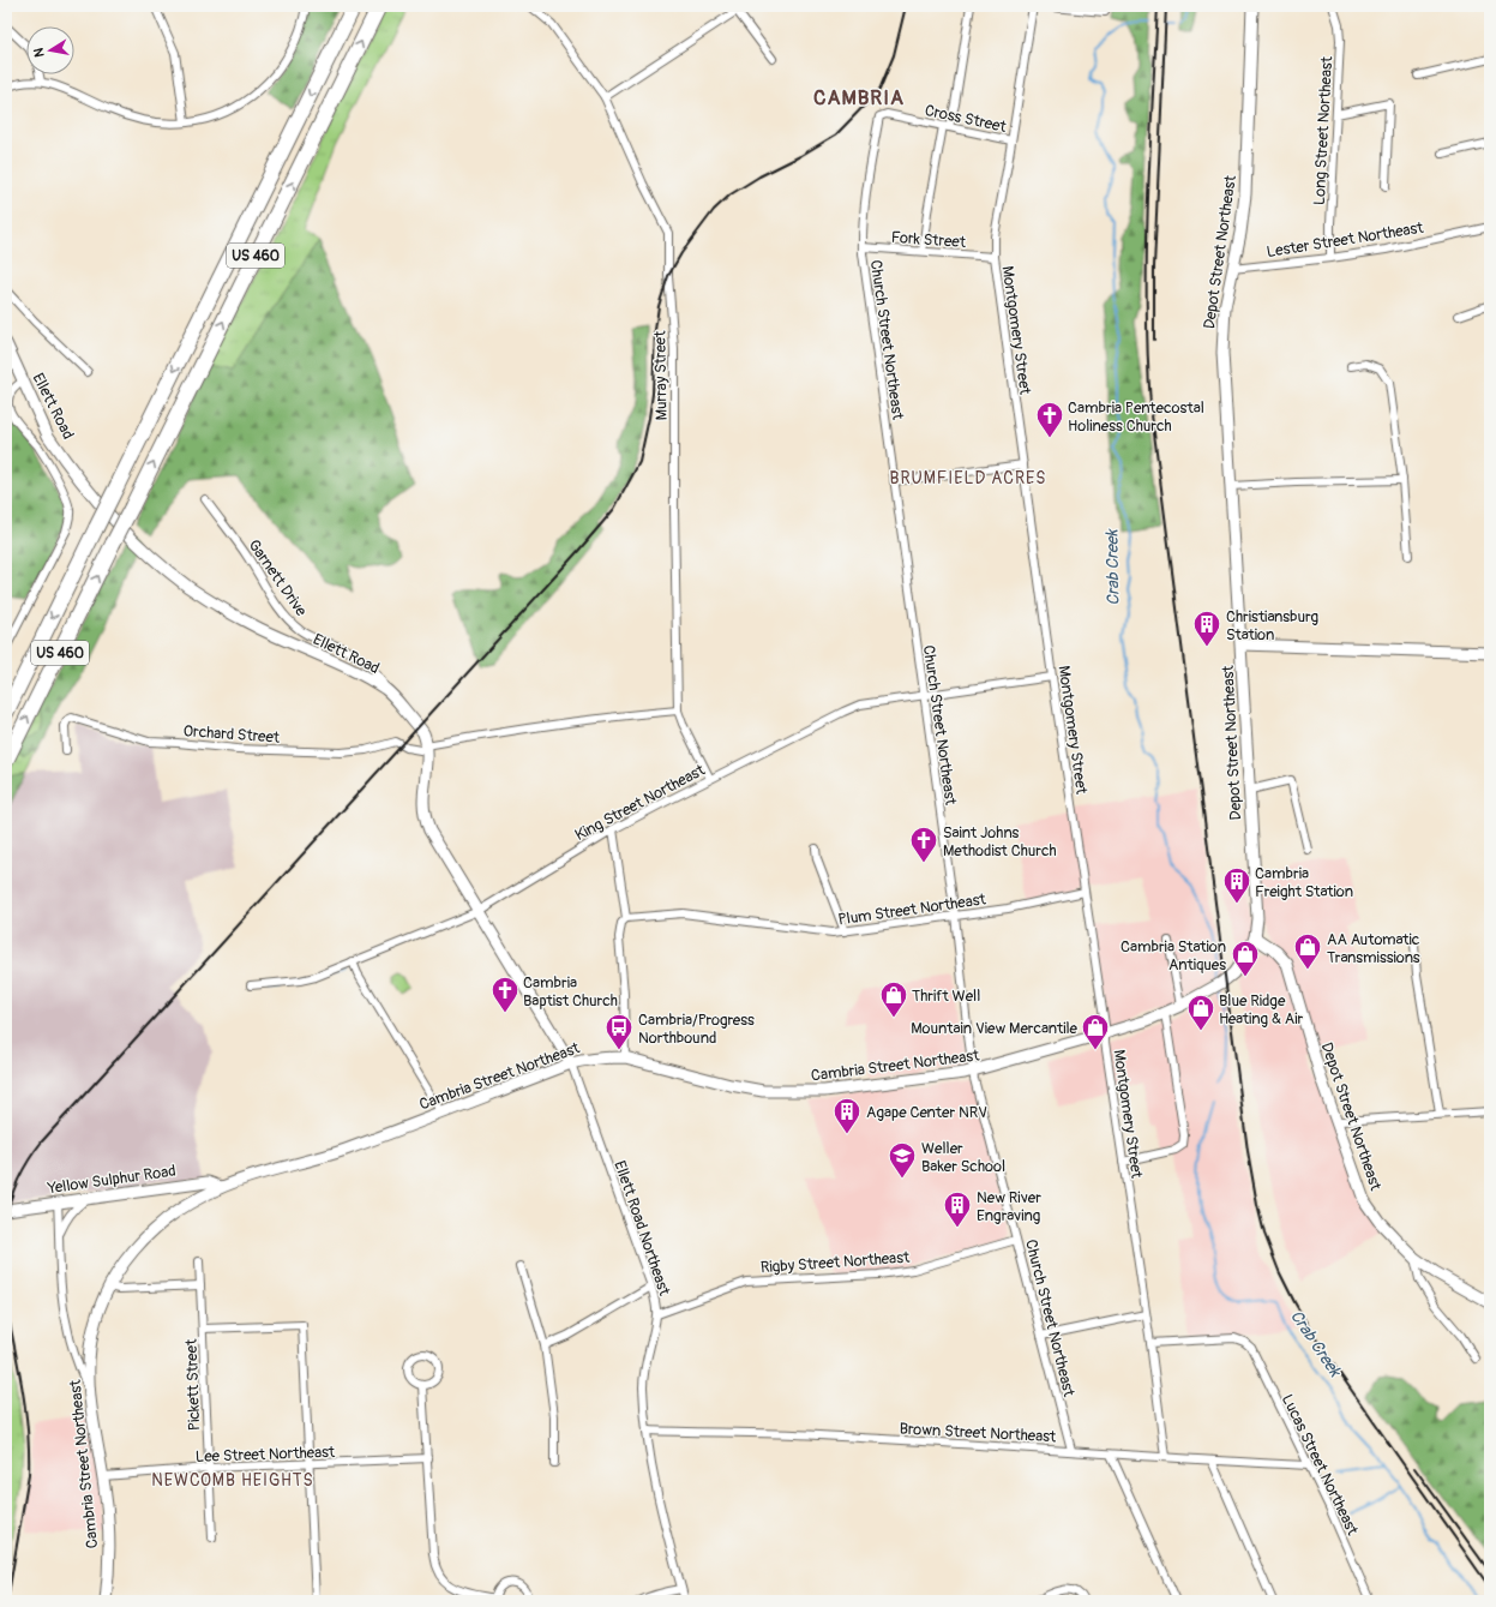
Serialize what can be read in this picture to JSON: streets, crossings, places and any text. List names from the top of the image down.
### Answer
{
  "streets": {
    "highway": ["US 460"],
    "main road": [
      "Depot Street Northeast",
      "Ellett Road",
      "Cambria Street Northeast",
      "Yellow Sulphur Road"
    ],
    "street": [
      "Cross Street",
      "Long Street Northeast",
      "Fork Street",
      "Lester Street Northeast",
      "Montgomery Street",
      "Church Street Northeast",
      "Murray Street",
      "Garnett Drive",
      "Orchard Street",
      "King Street Northeast",
      "Plum Street Northeast",
      "Ellett Road Northeast",
      "Rigby Street Northeast",
      "Pickett Street",
      "Brown Street Northeast",
      "Lee Street Northeast",
      "Lucas Street Northeast"
    ]
  },
  "crossings": [
    ["Cross Street", "Montgomery Street"],
    ["Cross Street", "Church Street Northeast"],
    ["Long Street Northeast", "Lester Street Northeast"],
    ["Fork Street", "Montgomery Street"],
    ["Fork Street", "Church Street Northeast"],
    ["Lester Street Northeast", "Depot Street Northeast"],
    ["Depot Street Northeast", "Cambria Street Northeast"],
    ["Montgomery Street", "King Street Northeast"],
    ["Montgomery Street", "Plum Street Northeast"],
    ["Montgomery Street", "Cambria Street Northeast"],
    ["Montgomery Street", "Brown Street Northeast"],
    ["Montgomery Street", "Lucas Street Northeast"],
    ["Church Street Northeast", "King Street Northeast"],
    ["Church Street Northeast", "Plum Street Northeast"],
    ["Church Street Northeast", "Cambria Street Northeast"],
    ["Church Street Northeast", "Rigby Street Northeast"],
    ["Church Street Northeast", "Brown Street Northeast"],
    ["Murray Street", "Orchard Street"],
    ["Murray Street", "King Street Northeast"],
    ["Ellett Road", "Garnett Drive"],
    ["Ellett Road", "Orchard Street"],
    ["Ellett Road", "King Street Northeast"],
    ["Ellett Road", "Cambria Street Northeast"],
    ["Ellett Road", "Ellett Road Northeast"],
    ["Cambria Street Northeast", "Yellow Sulphur Road"],
    ["Cambria Street Northeast", "Ellett Road Northeast"],
    ["Cambria Street Northeast", "Lee Street Northeast"],
    ["Ellett Road Northeast", "Rigby Street Northeast"],
    ["Ellett Road Northeast", "Brown Street Northeast"],
    ["Pickett Street", "Lee Street Northeast"],
    ["Brown Street Northeast", "Lucas Street Northeast"]
  ],
  "districts": ["CAMBRIA", "BRUMFIELD ACRES", "NEWCOMB HEIGHTS"],
  "water": ["Crab Creek"],
  "places": {
    "church": ["Cambria Pentecostal Holiness Church", "Saint Johns Methodist Church", "Cambria Baptist Church"],
    "building": [
      "Christiansburg Station",
      "Cambria Freight Station",
      "Agape Center NRV",
      "New River Engraving"
    ],
    "shop": [
      "AA Automatic Transmissions",
      "Cambria Station Antiques",
      "Thrift Well",
      "Blue Ridge Heating & Air",
      "Mountain View Mercantile"
    ],
    "bus stop": ["Cambria/Progress Northbound"],
    "school or university": ["Weller Baker School"]
  },
  "north": "left"
}
